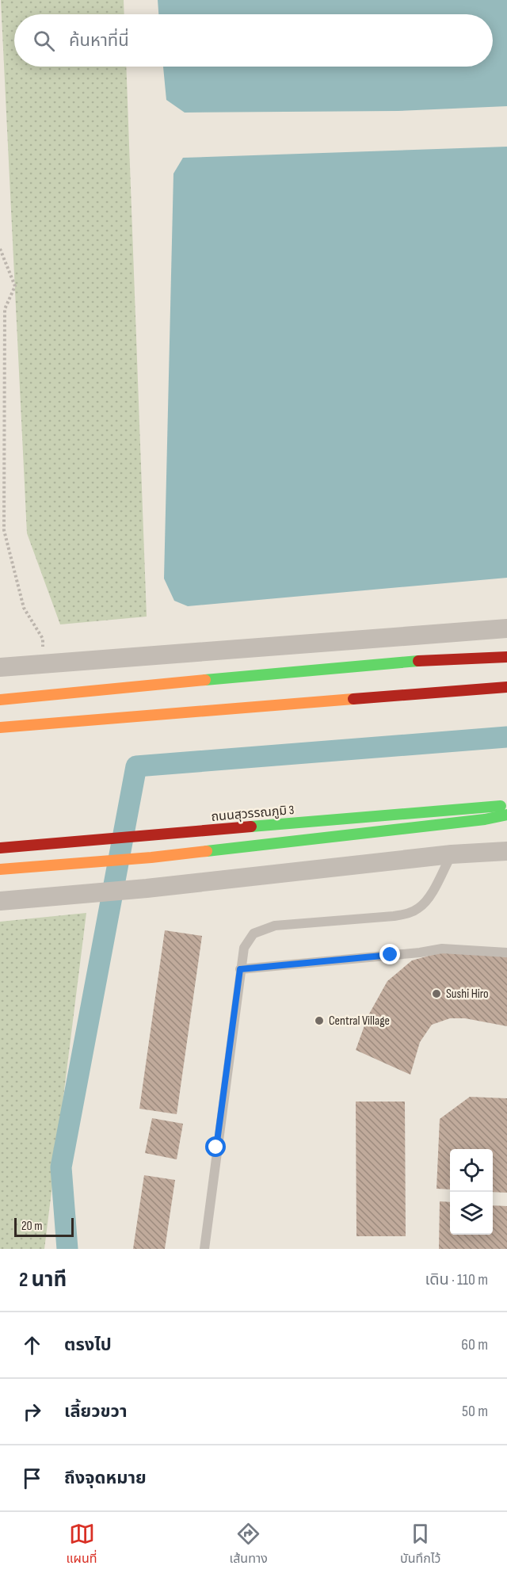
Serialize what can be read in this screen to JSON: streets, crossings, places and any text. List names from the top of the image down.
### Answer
{
  "streets": {
    "main road": ["ถนนสุวรรณภูมิ 3"]
  },
  "places": ["Sushi Hiro", "Central Village"],
  "scale_bar": "20 m",
  "page": {
    "search": "ค้นหาที่นี่",
    "scale": "20 m",
    "heading": ["2 นาที", "เดิน · 110 m"],
    "list": [
      ["ตรงไป", "60 m"],
      ["เลี้ยวขวา", "50 m"],
      "ถึงจุดหมาย"
    ],
    "nav": ["แผนที่", "เส้นทาง", "บันทึกไว้"]
  }
}
